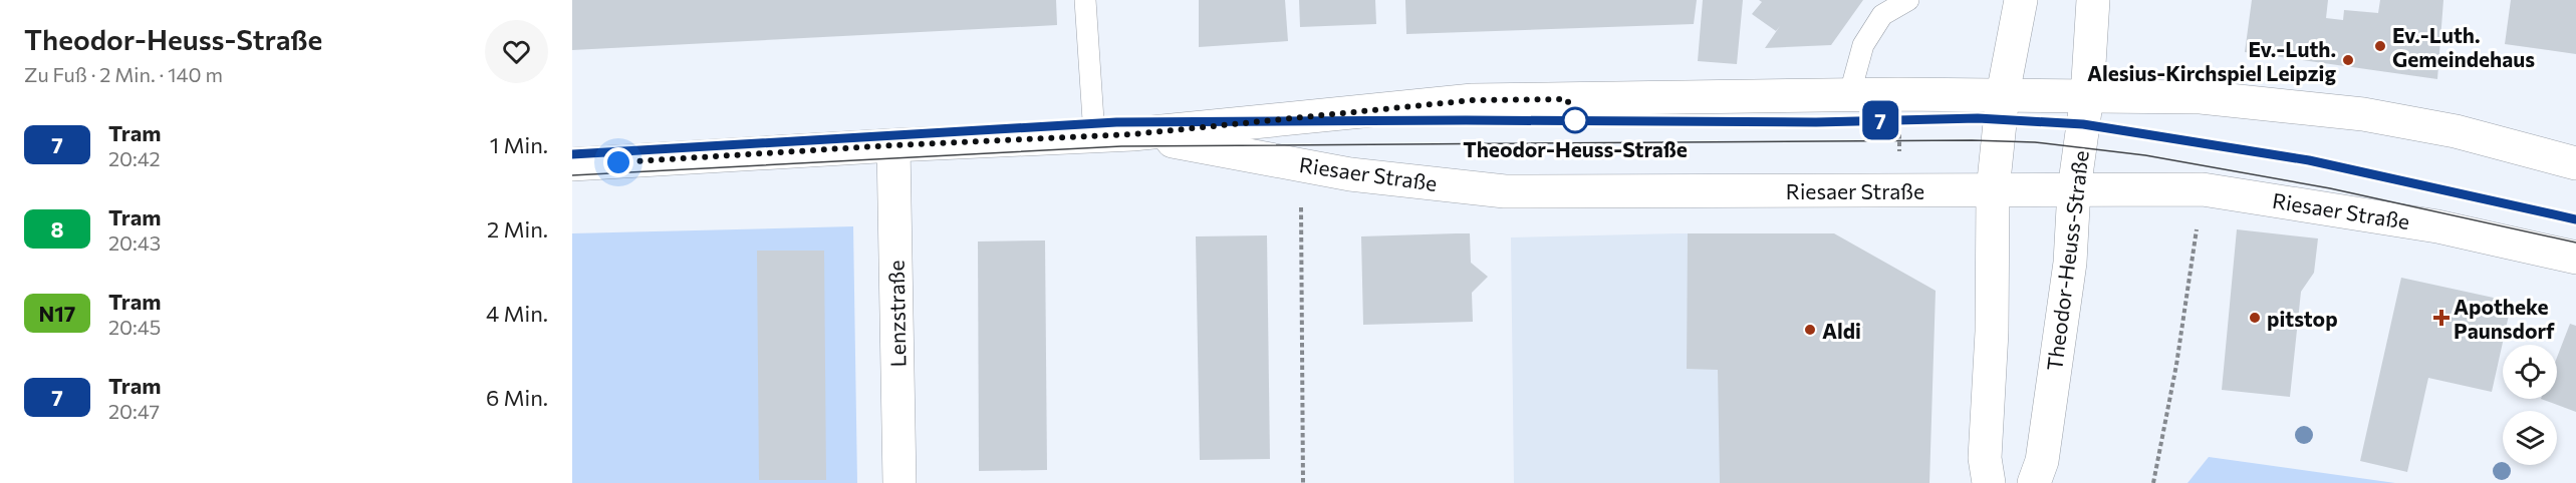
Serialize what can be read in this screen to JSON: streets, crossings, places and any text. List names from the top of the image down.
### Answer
{
  "streets": {
    "main road": ["Riesaer Straße", "Theodor-Heuss-Straße", "Lenzstraße"]
  },
  "crossings": [
    ["Riesaer Straße", "Theodor-Heuss-Straße"],
    ["Riesaer Straße", "Lenzstraße"]
  ],
  "places": {
    "other": [
      "Ev.-Luth. Gemeindehaus",
      "Ev.-Luth. Alesius-Kirchspiel Leipzig",
      "Theodor-Heuss-Straße",
      "pitstop",
      "Aldi"
    ],
    "health": ["Apotheke Paunsdorf"]
  },
  "lines": ["tram line 7"],
  "page": {
    "heading": ["Theodor-Heuss-Straße", "Zu Fuß · 2 Min. · 140 m"],
    "on_map": "7",
    "list": [
      {
        "mark": "7",
        "name": "Tram",
        "note": "20:42",
        "value": "1 Min."
      },
      {
        "mark": "8",
        "name": "Tram",
        "note": "20:43",
        "value": "2 Min."
      },
      {
        "mark": "N17",
        "name": "Tram",
        "note": "20:45",
        "value": "4 Min."
      },
      {
        "mark": "7",
        "name": "Tram",
        "note": "20:47",
        "value": "6 Min."
      }
    ]
  }
}
